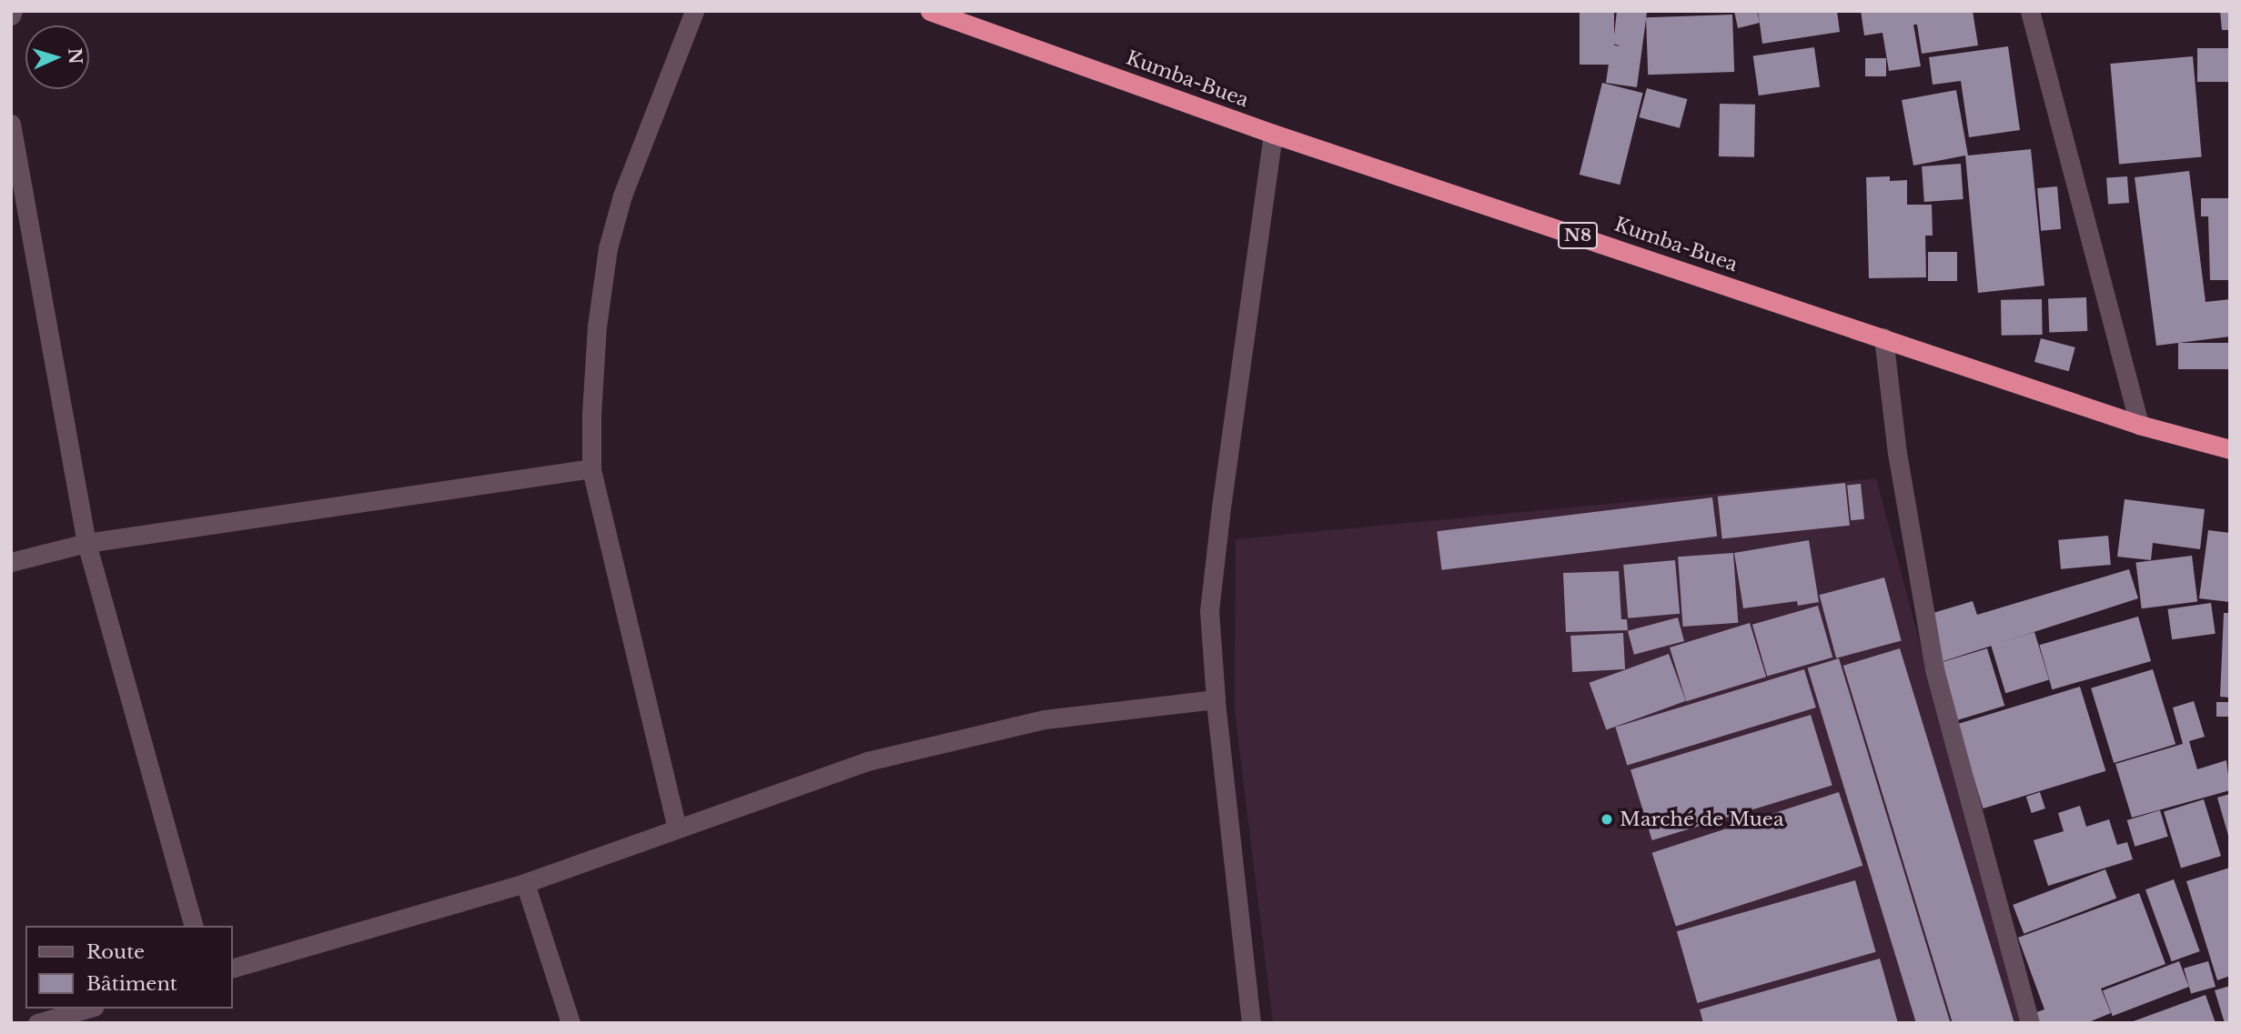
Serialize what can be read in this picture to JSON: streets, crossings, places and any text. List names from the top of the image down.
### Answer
{
  "streets": {
    "highway": ["Kumba-Buea", "N8"]
  },
  "places": ["Marché de Muea"],
  "legend": ["Route", "Bâtiment"],
  "north": "right"
}
